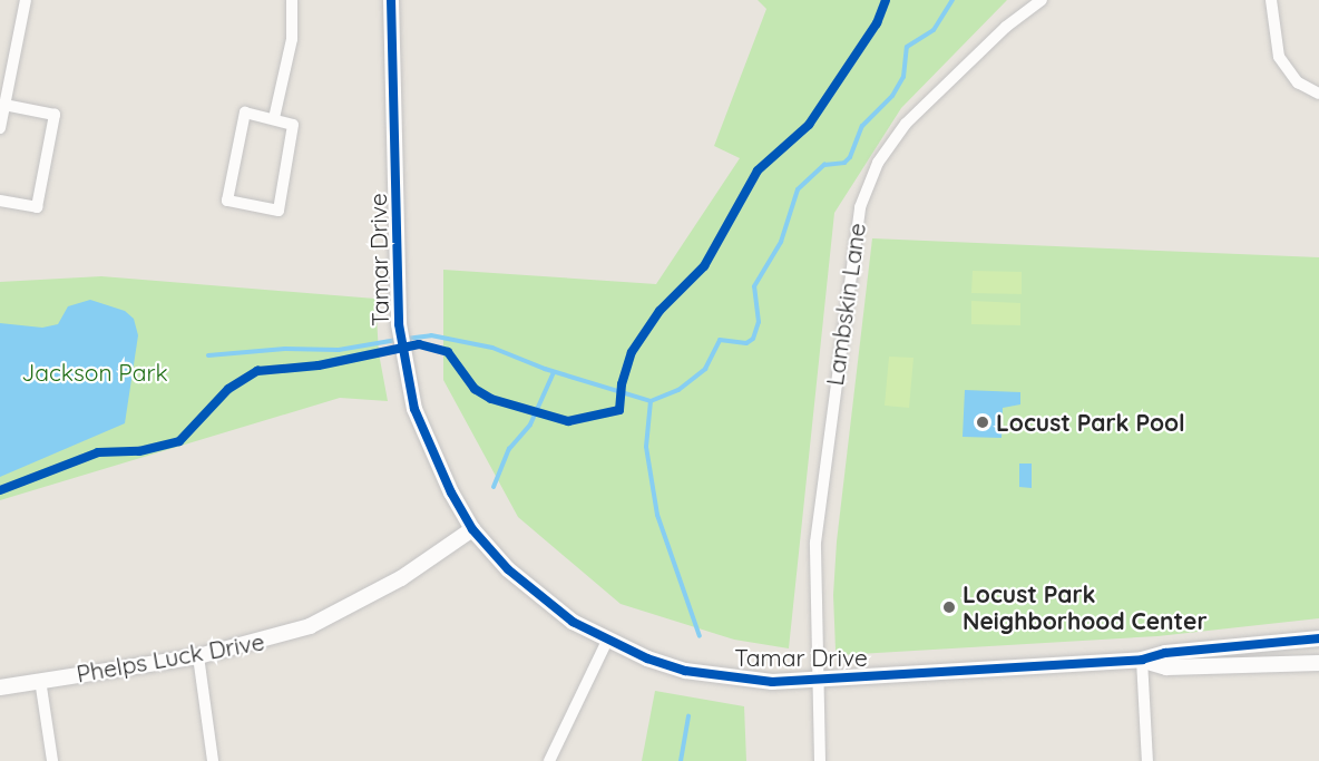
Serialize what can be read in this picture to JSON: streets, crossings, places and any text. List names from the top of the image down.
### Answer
{
  "streets": {
    "street": ["Tamar Drive", "Lambskin Lane", "Phelps Luck Drive"]
  },
  "crossings": [
    ["Tamar Drive", "Lambskin Lane"],
    ["Tamar Drive", "Phelps Luck Drive"]
  ],
  "parks": ["Jackson Park"],
  "places": ["Locust Park Pool", "Locust Park Neighborhood Center"]
}
